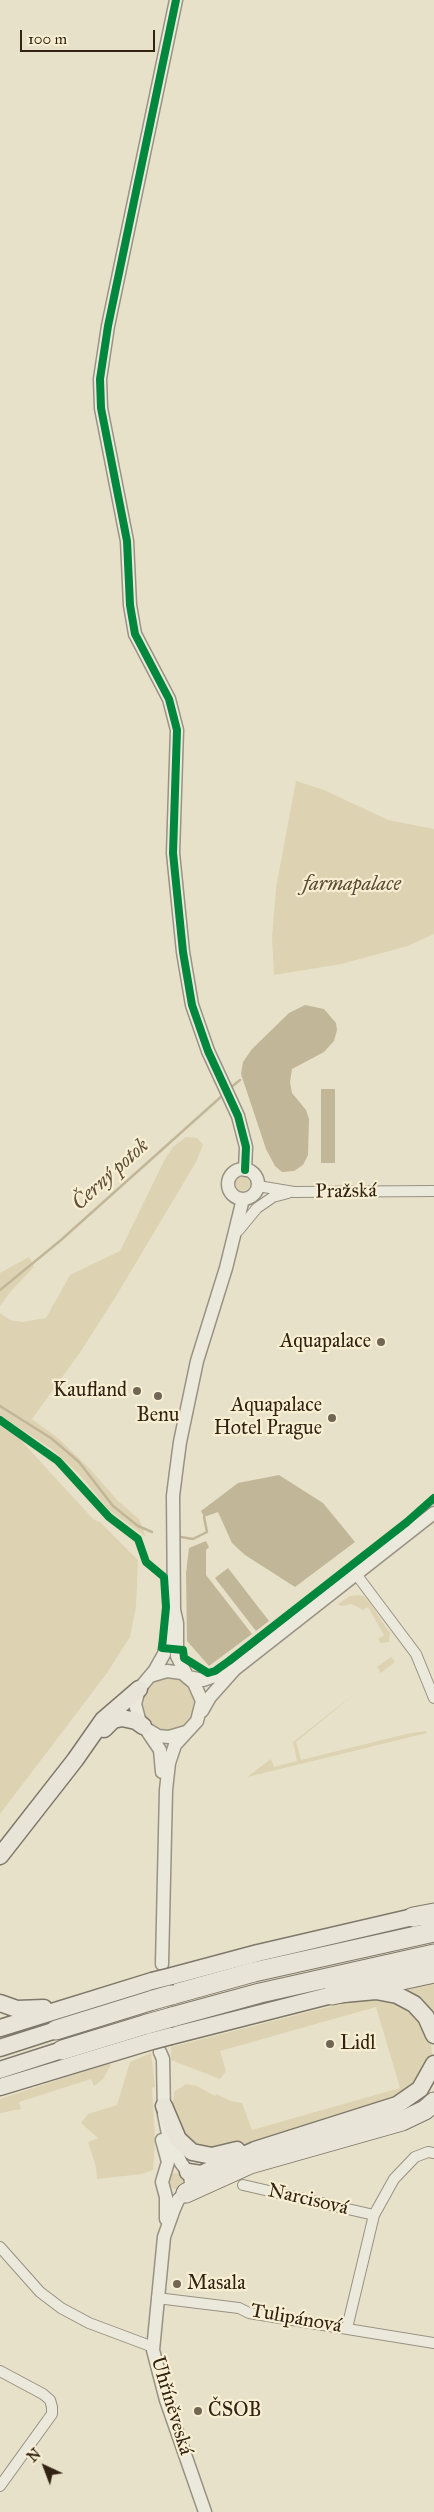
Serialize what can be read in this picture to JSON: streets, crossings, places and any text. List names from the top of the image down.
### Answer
{
  "streets": {
    "street": [
      "Pražská",
      "Narcisová",
      "Tulipánová",
      "Uhříněveská"
    ]
  },
  "crossings": [
    ["Narcisová", "Tulipánová"],
    ["Tulipánová", "Uhříněveská"]
  ],
  "water": ["Černý potok"],
  "parks": ["farmapalace"],
  "places": [
    "Aquapalace",
    "Kaufland",
    "Benu",
    "Aquapalace Hotel Prague",
    "Lidl",
    "Masala",
    "ČSOB"
  ],
  "scale_bar": "100 m",
  "north": "top left"
}
